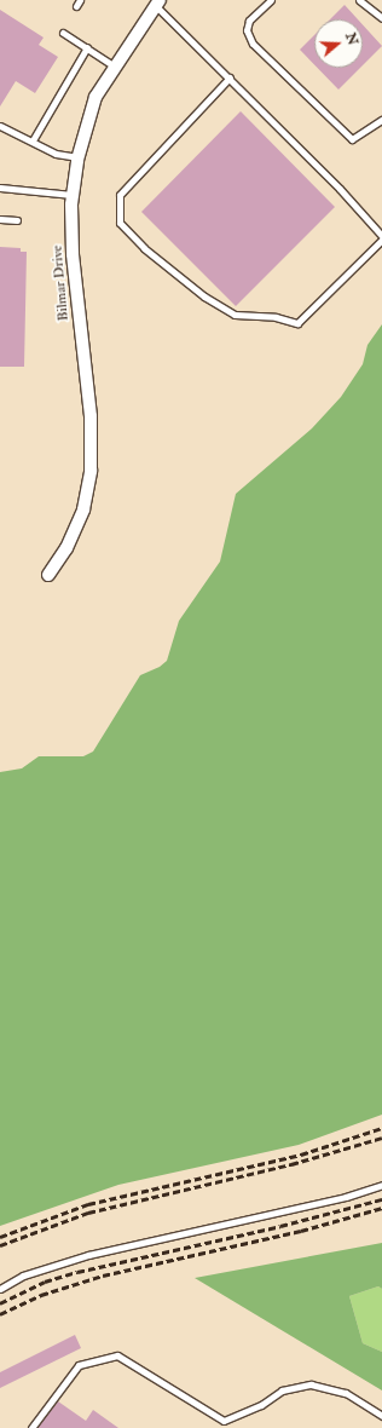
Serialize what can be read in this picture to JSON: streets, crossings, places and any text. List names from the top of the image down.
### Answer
{
  "streets": {
    "street": ["Bilmar Drive"]
  },
  "north": "right"
}
